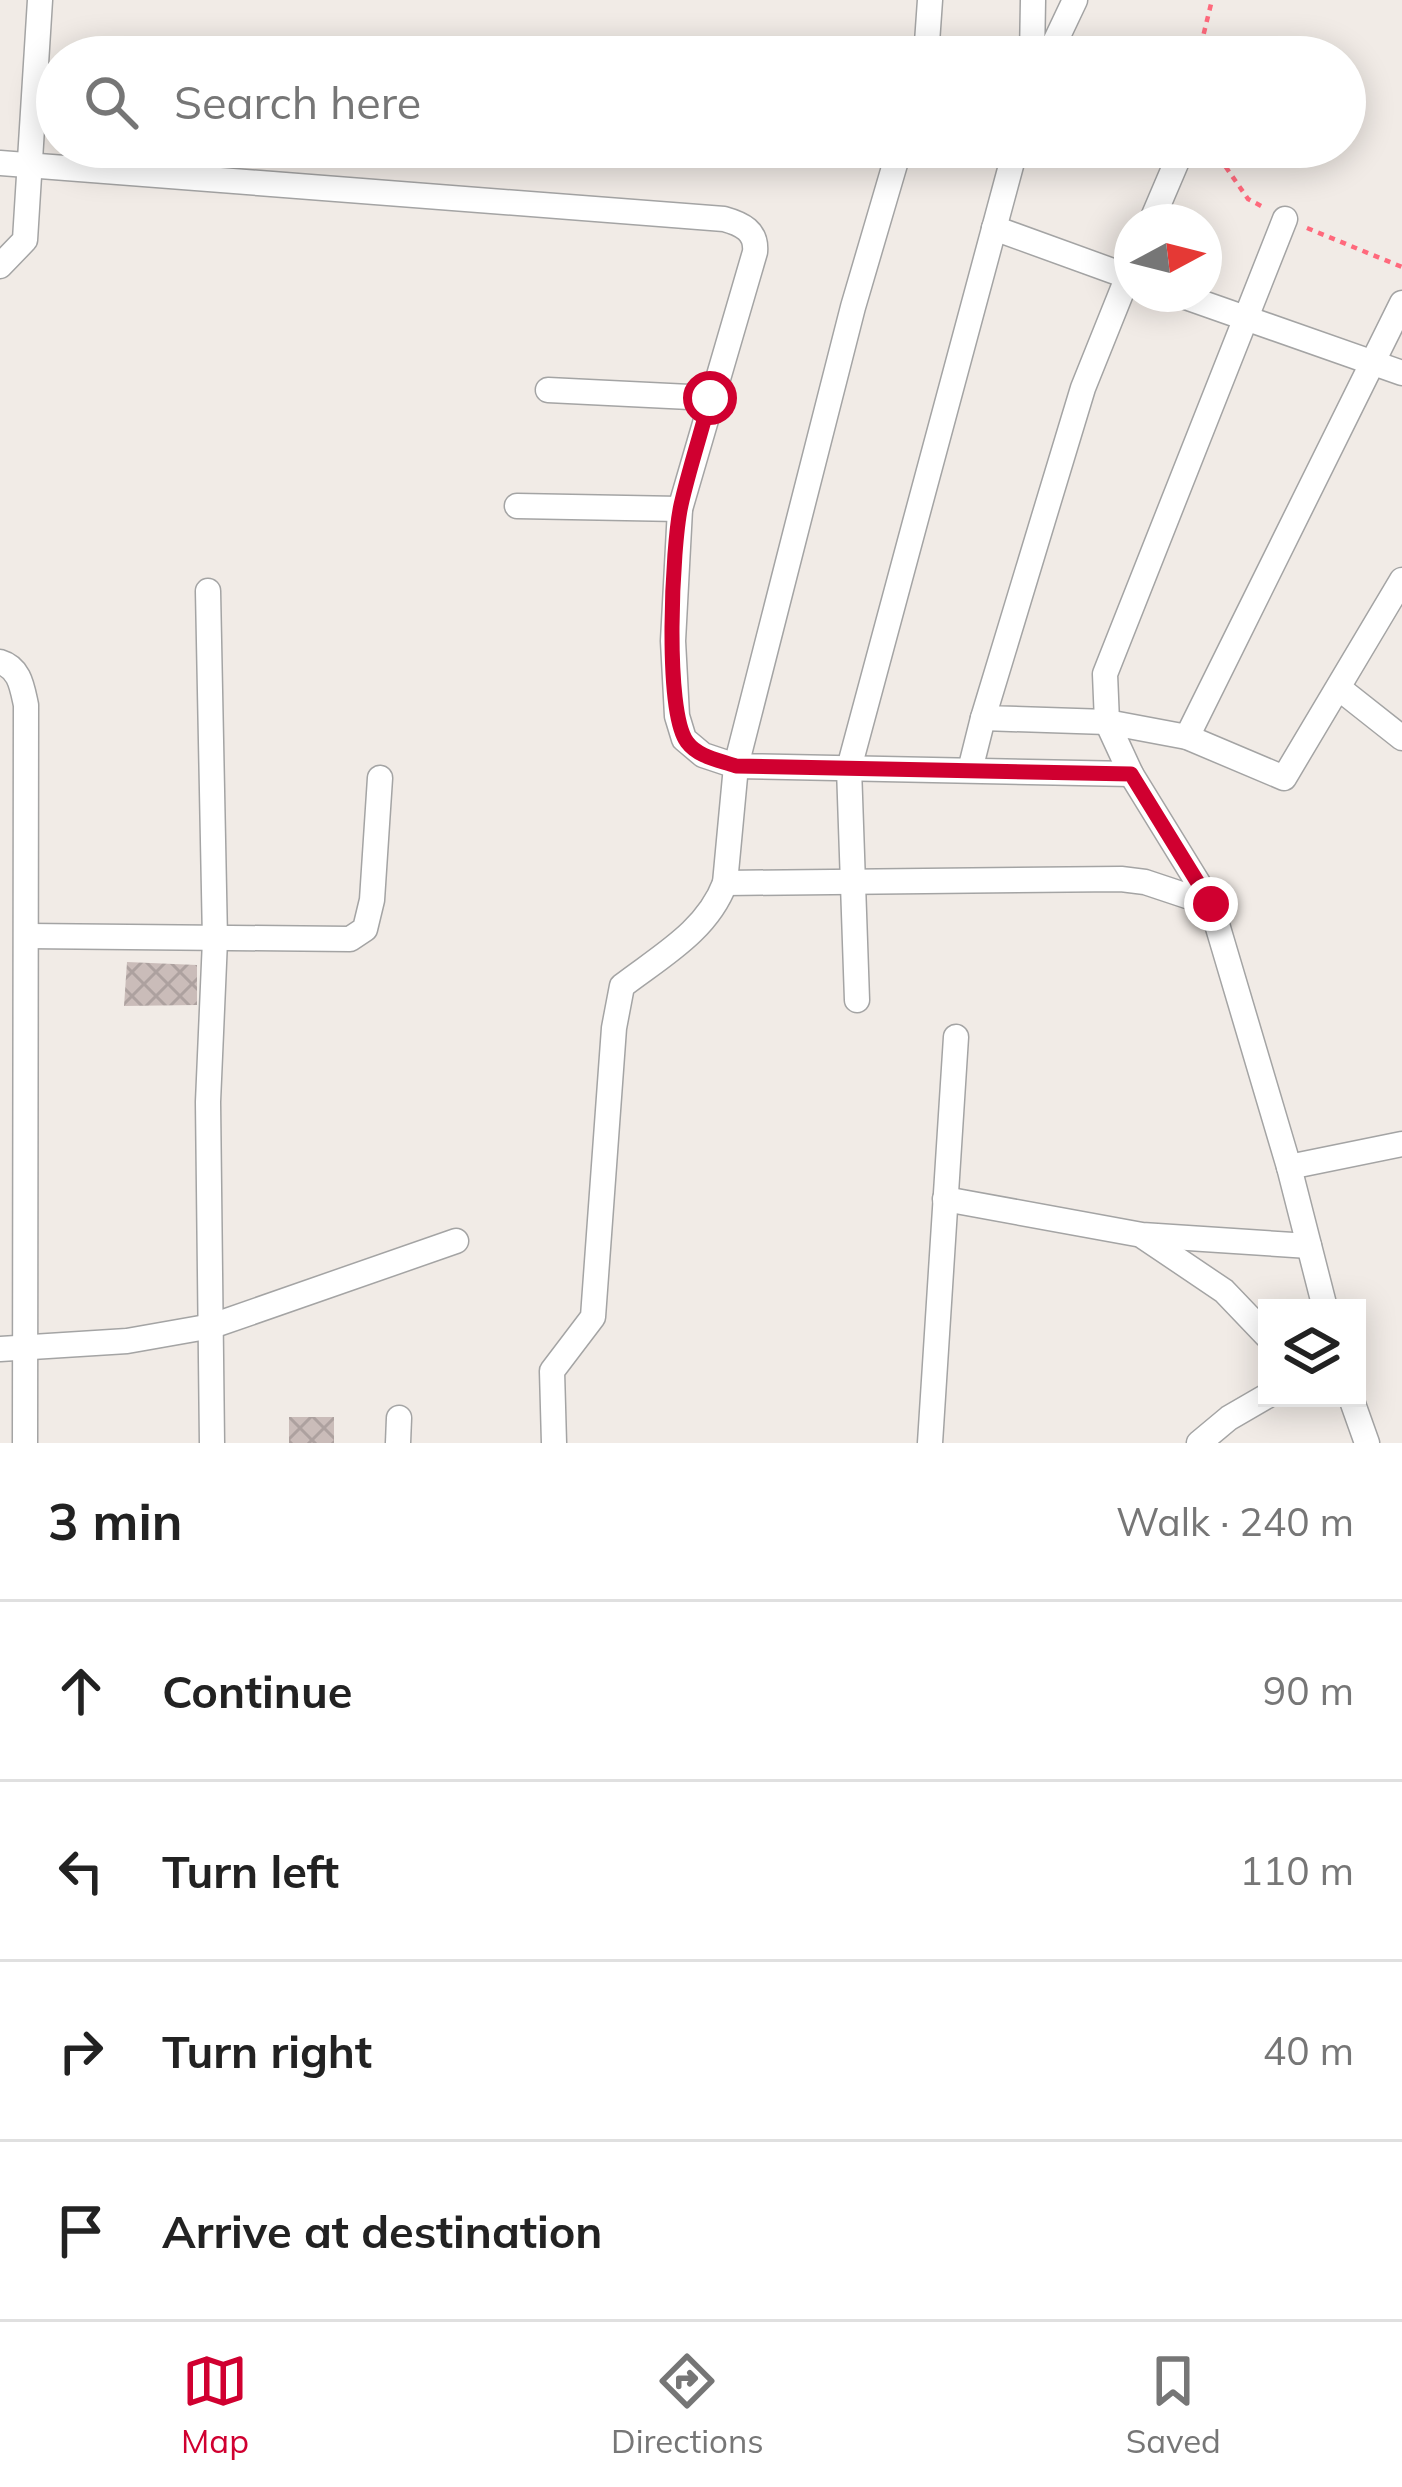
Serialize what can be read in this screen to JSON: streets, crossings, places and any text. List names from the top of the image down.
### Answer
{
  "north": "right",
  "page": {
    "search": "Search here",
    "heading": ["3 min", "Walk · 240 m"],
    "list": [
      ["Continue", "90 m"],
      ["Turn left", "110 m"],
      ["Turn right", "40 m"],
      "Arrive at destination"
    ],
    "nav": ["Map", "Directions", "Saved"]
  }
}
